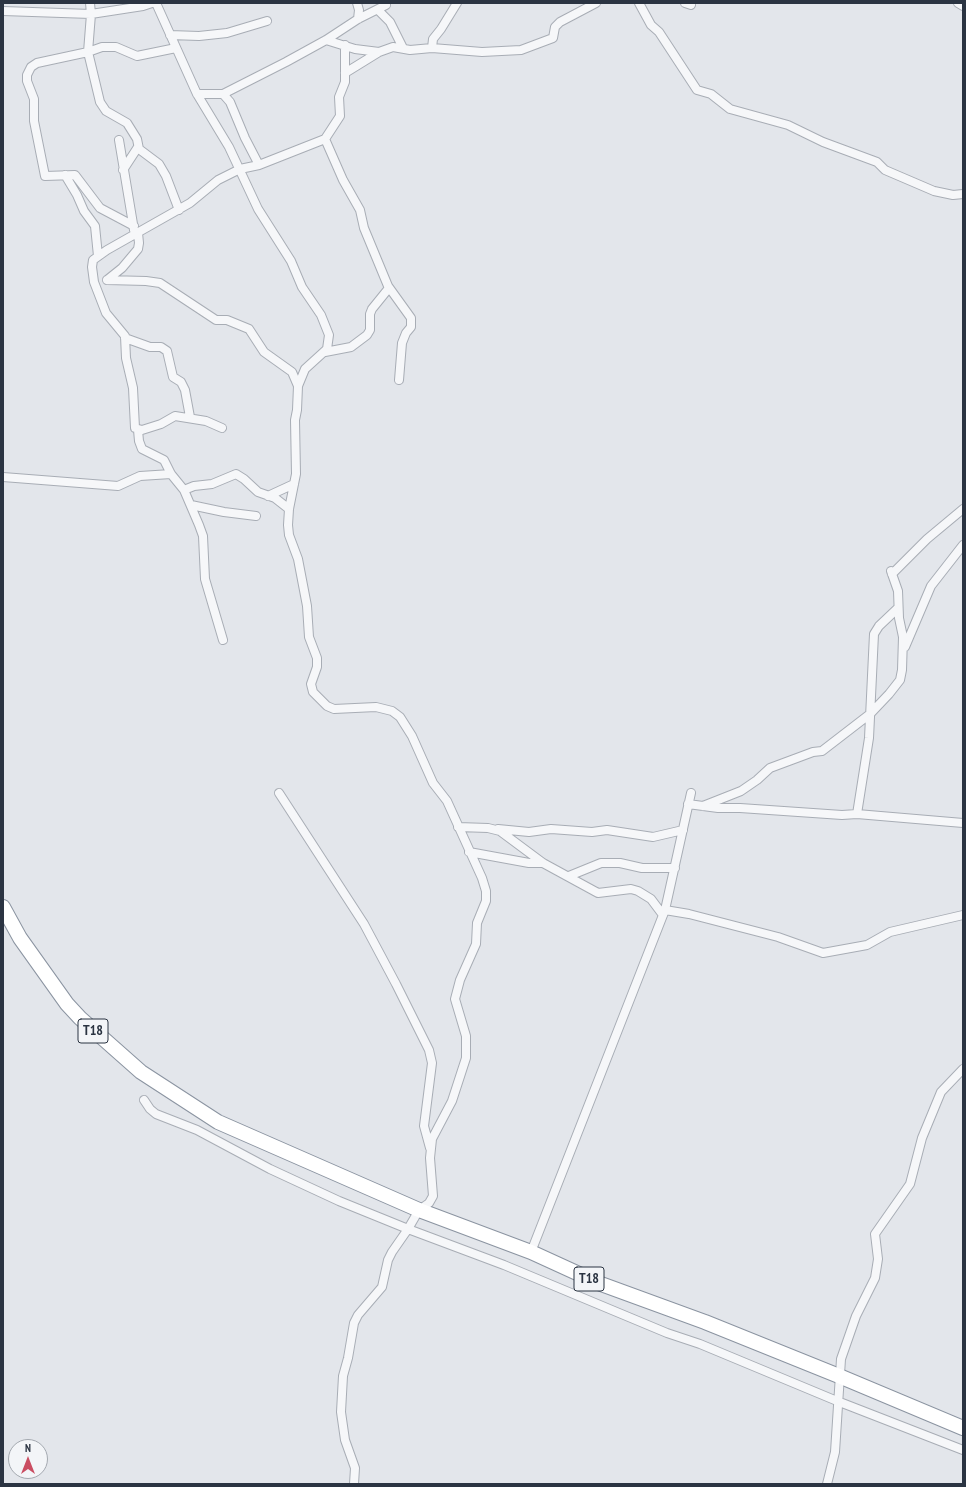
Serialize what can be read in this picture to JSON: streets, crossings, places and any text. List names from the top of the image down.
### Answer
{
  "streets": {
    "highway": ["T18"]
  },
  "north": "top"
}
